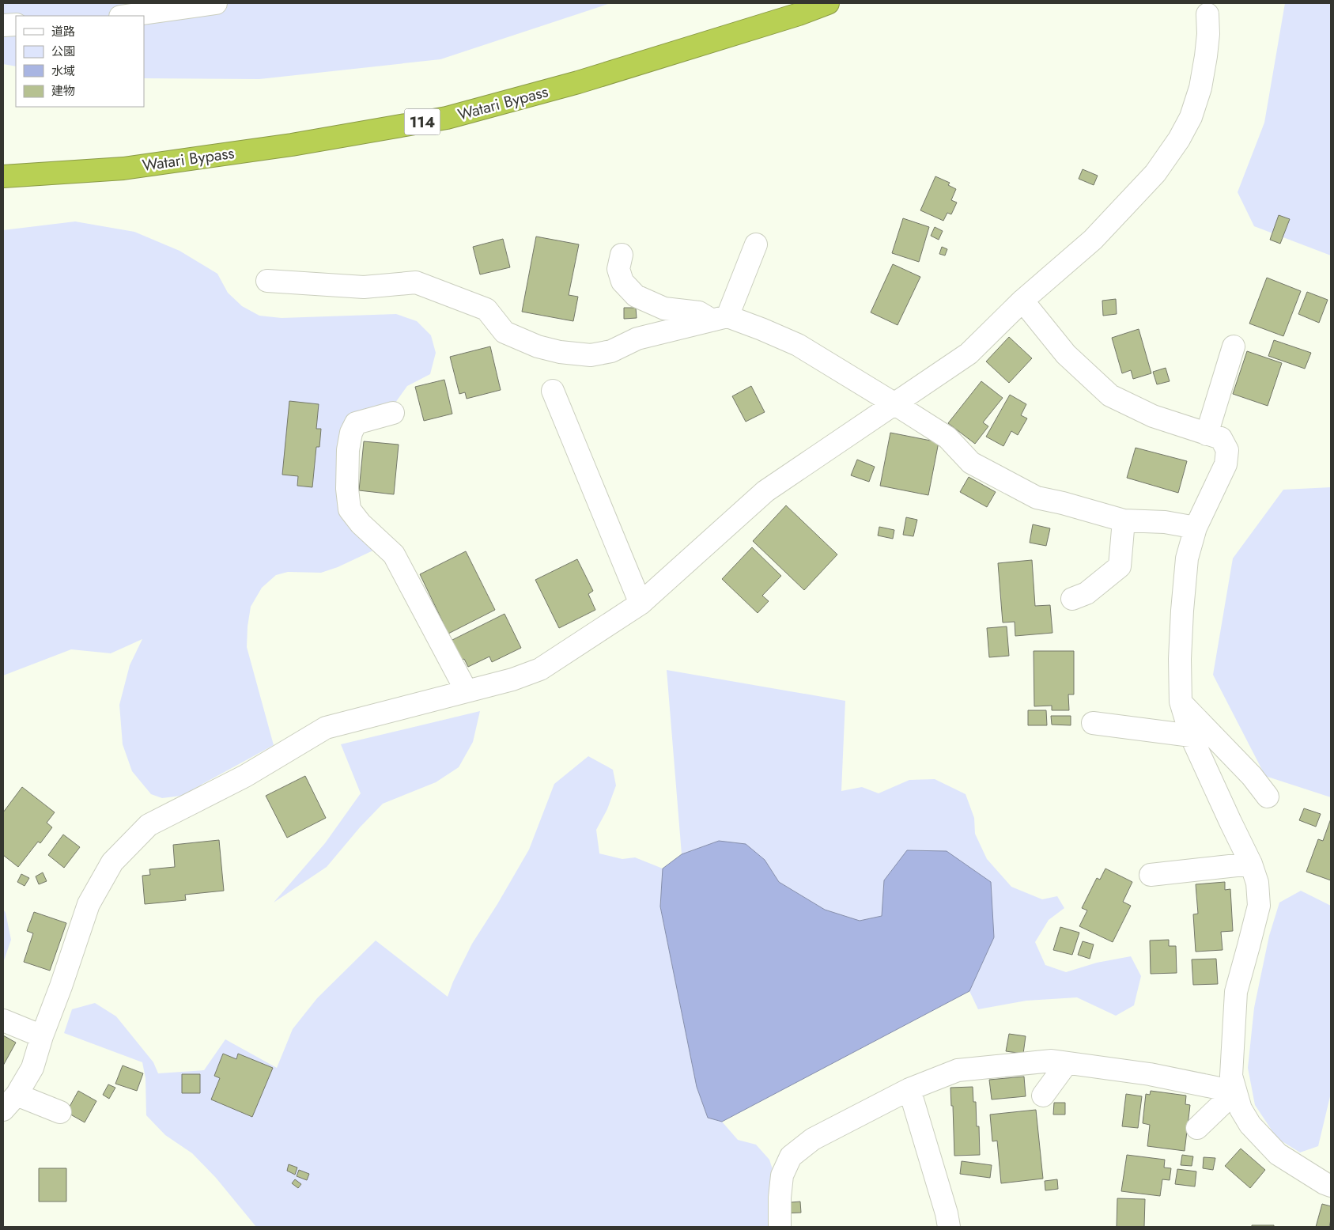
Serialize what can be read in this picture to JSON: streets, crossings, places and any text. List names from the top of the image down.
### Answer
{
  "streets": {
    "highway": ["Watari Bypass", "114"]
  },
  "legend": [
    "道路",
    "公園",
    "水域",
    "建物"
  ]
}
